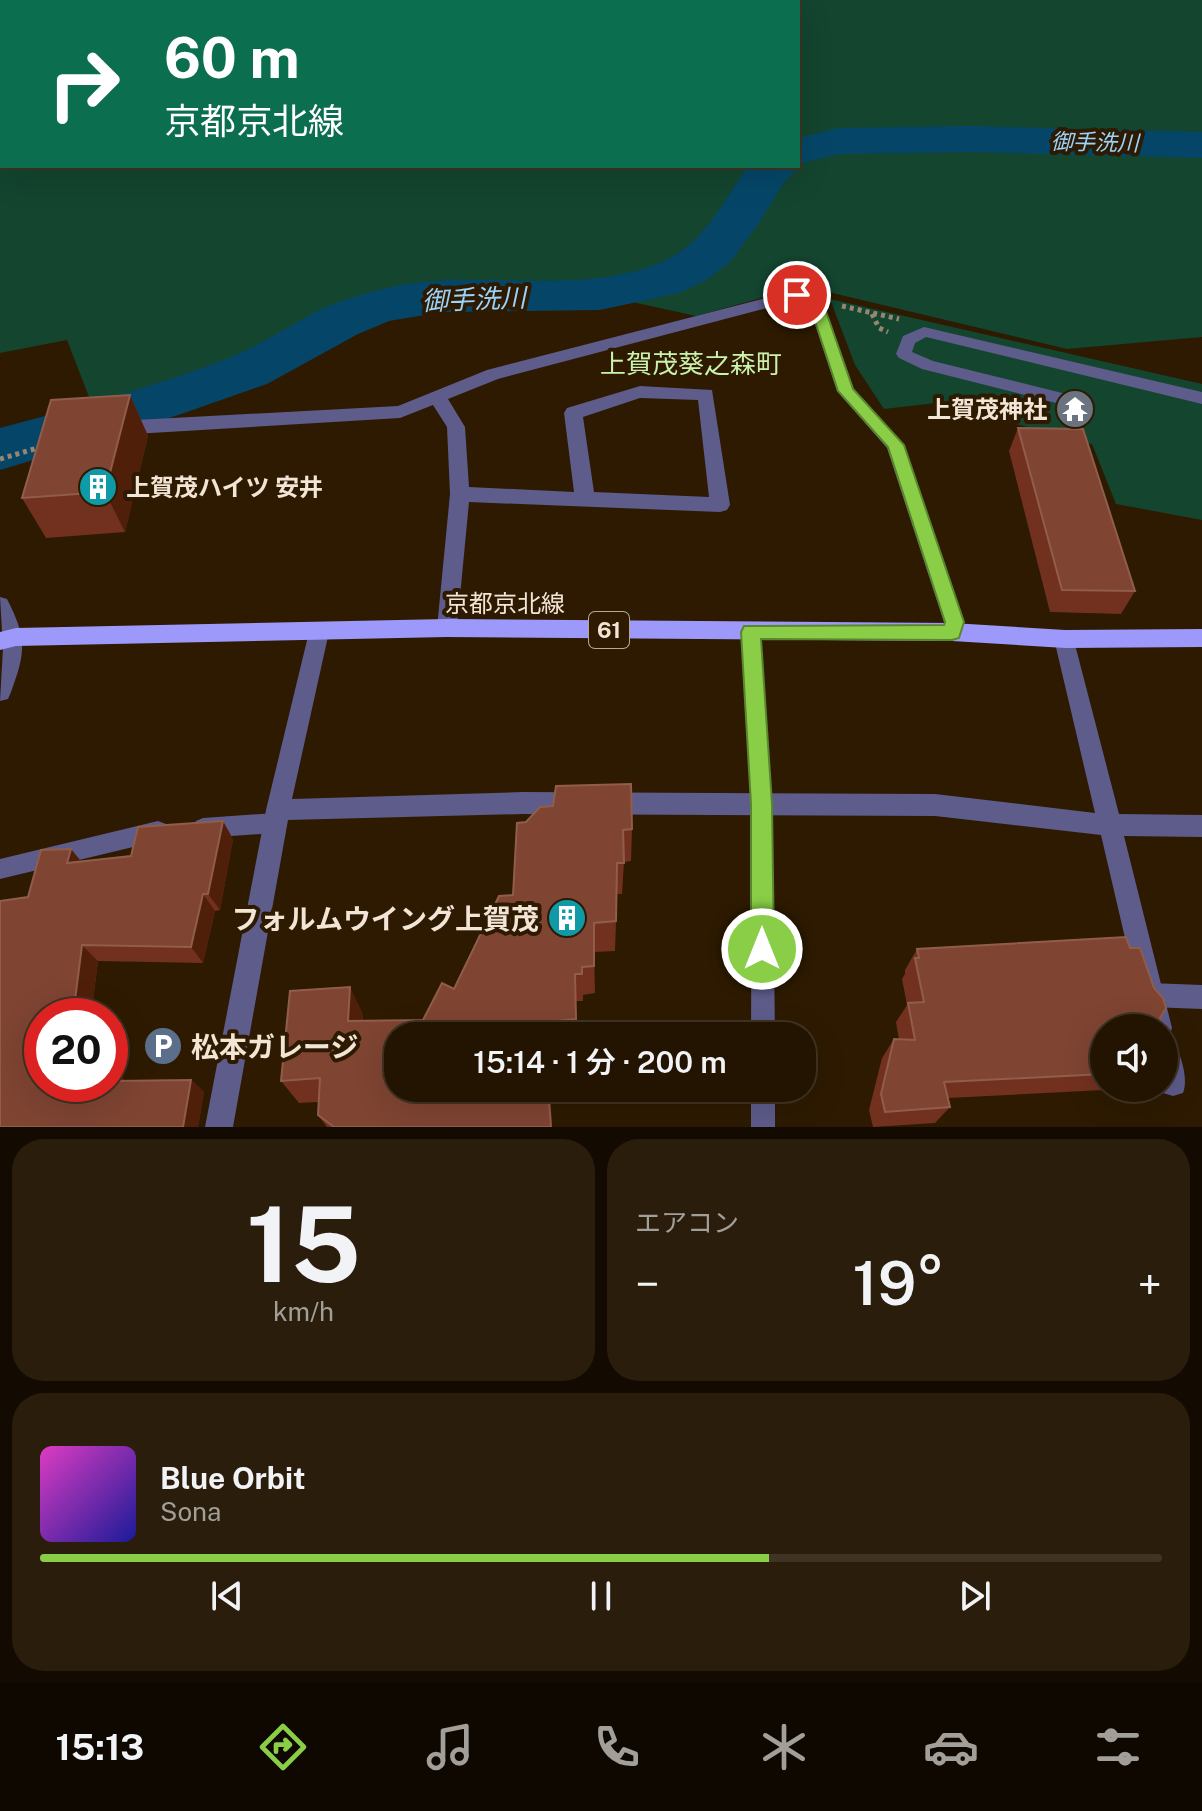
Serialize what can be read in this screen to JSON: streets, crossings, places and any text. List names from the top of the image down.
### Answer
{
  "streets": {
    "main road": ["京都京北線", "61"]
  },
  "districts": ["上賀茂葵之森町"],
  "water": ["御手洗川"],
  "places": {
    "temple": ["上賀茂神社"],
    "building": ["上賀茂ハイツ 安井", "フォルムウイング上賀茂"],
    "parking": ["松本ガレージ"]
  },
  "page": {
    "turn": ["60 m", "京都京北線"],
    "limit": "20",
    "trip": "15:14 · 1 分 · 200 m",
    "tile": [
      ["15", "km/h"],
      "エアコン"
    ],
    "heat": ["−", "19°", "+"],
    "song": ["Blue Orbit", "Sona"],
    "tabs": "15:13"
  }
}
